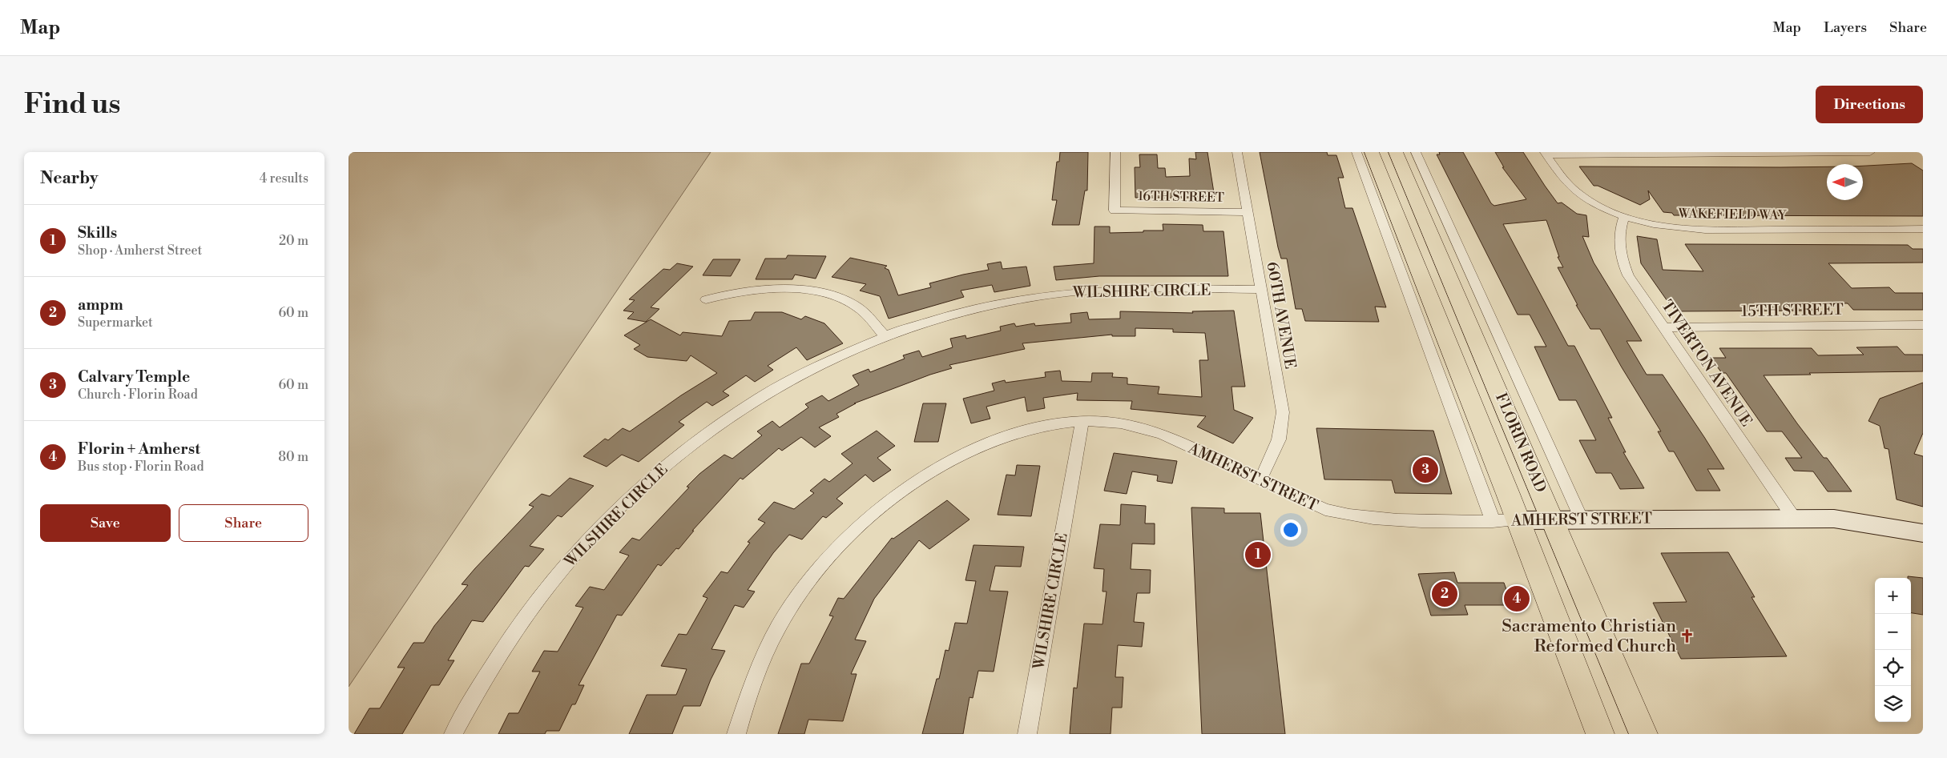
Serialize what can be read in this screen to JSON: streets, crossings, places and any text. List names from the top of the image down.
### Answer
{
  "streets": {
    "main road": ["FLORIN ROAD"],
    "street": [
      "16TH STREET",
      "WAKEFIELD WAY",
      "WILSHIRE CIRCLE",
      "15TH STREET",
      "60TH AVENUE",
      "TIVERTON AVENUE",
      "AMHERST STREET"
    ]
  },
  "crossings": [
    ["16TH STREET", "60TH AVENUE"],
    ["WAKEFIELD WAY", "TIVERTON AVENUE"],
    ["WILSHIRE CIRCLE", "60TH AVENUE"],
    ["WILSHIRE CIRCLE", "AMHERST STREET"],
    ["15TH STREET", "TIVERTON AVENUE"],
    ["60TH AVENUE", "AMHERST STREET"],
    ["TIVERTON AVENUE", "AMHERST STREET"],
    ["FLORIN ROAD", "AMHERST STREET"]
  ],
  "places": {
    "church": ["Sacramento Christian Reformed Church"]
  },
  "north": "left",
  "page": {
    "header": "Map",
    "nav": ["Map", "Layers", "Share"],
    "buttons": [
      "Directions",
      ["Save", "Share"]
    ],
    "title": "Find us",
    "heading": ["Nearby", "4 results"],
    "list": [
      {
        "mark": "1",
        "name": "Skills",
        "note": "Shop · Amherst Street",
        "value": "20 m"
      },
      {
        "mark": "2",
        "name": "ampm",
        "note": "Supermarket",
        "value": "60 m"
      },
      {
        "mark": "3",
        "name": "Calvary Temple",
        "note": "Church · Florin Road",
        "value": "60 m"
      },
      {
        "mark": "4",
        "name": "Florin + Amherst",
        "note": "Bus stop · Florin Road",
        "value": "80 m"
      }
    ],
    "pins": [
      "3",
      "1",
      "2",
      "4"
    ],
    "map_buttons": ["+", "−"]
  }
}
